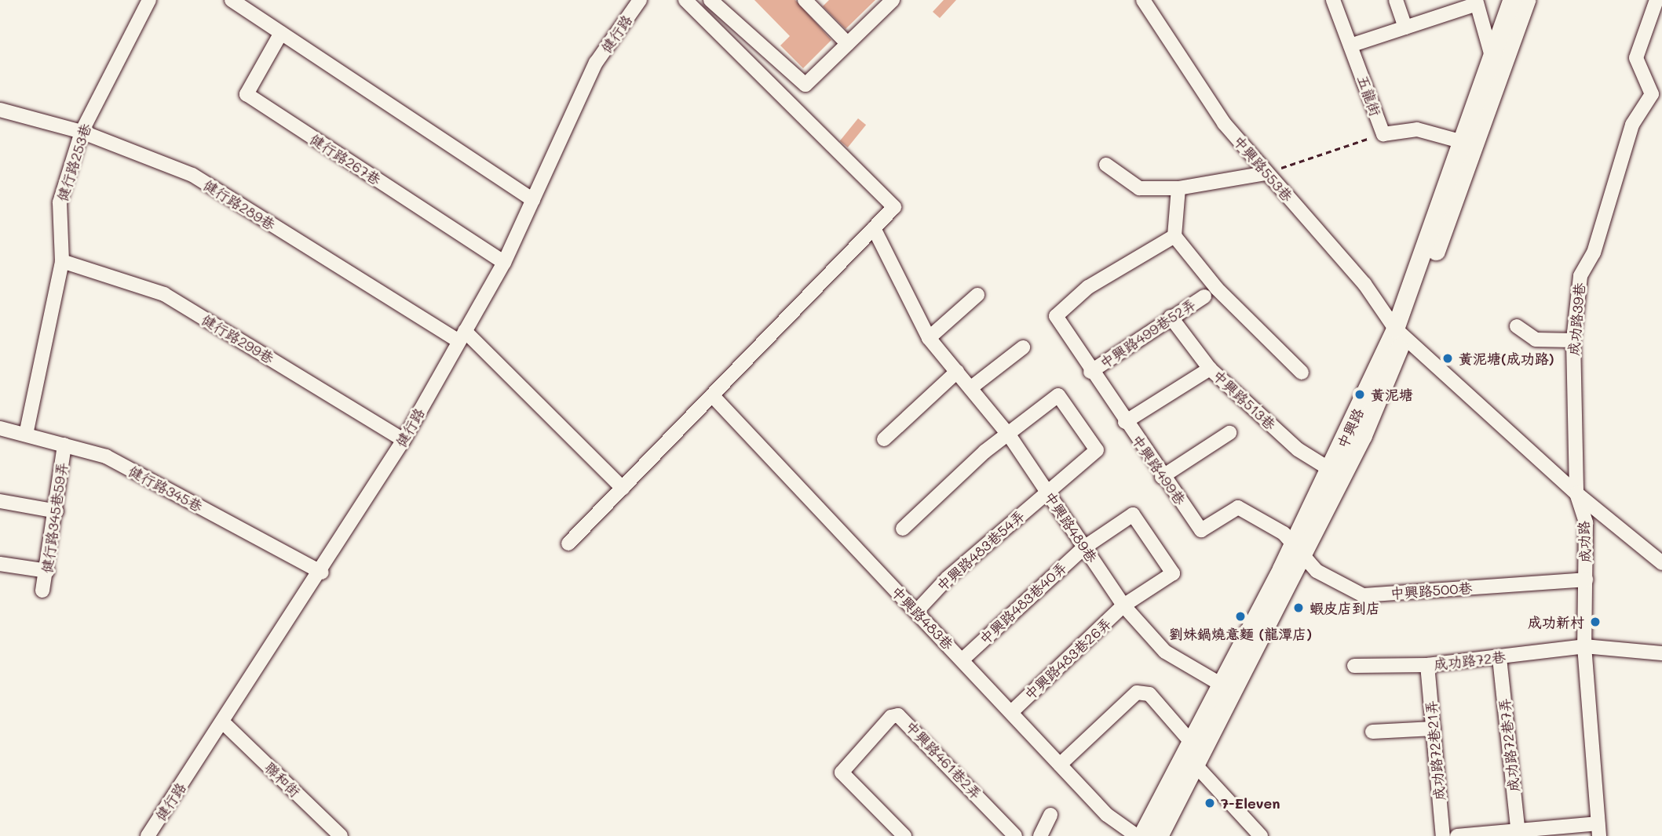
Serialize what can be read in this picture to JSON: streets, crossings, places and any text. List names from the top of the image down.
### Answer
{
  "streets": {
    "main road": ["中興路"],
    "street": [
      "健行路",
      "五龍街",
      "健行路267巷",
      "健行路253巷",
      "中興路553巷",
      "健行路289巷",
      "成功路39巷",
      "中興路499巷52弄",
      "健行路299巷",
      "中興路513巷",
      "中興路499巷",
      "健行路345巷",
      "健行路345巷59弄",
      "中興路489巷",
      "成功路",
      "中興路483巷54弄",
      "中興路500巷",
      "中興路483巷40弄",
      "中興路483巷",
      "中興路483巷26弄",
      "成功路72巷",
      "成功路72巷7弄",
      "成功路72巷21弄",
      "中興路461巷2弄",
      "聯和街"
    ]
  },
  "crossings": [
    ["健行路", "健行路267巷"],
    ["健行路", "健行路289巷"],
    ["健行路", "健行路299巷"],
    ["健行路", "健行路345巷"],
    ["健行路", "聯和街"],
    ["五龍街", "中興路"],
    ["健行路253巷", "健行路289巷"],
    ["健行路253巷", "健行路299巷"],
    ["健行路253巷", "健行路345巷"],
    ["中興路553巷", "中興路"],
    ["中興路553巷", "成功路"],
    ["成功路39巷", "成功路"],
    ["中興路499巷52弄", "中興路513巷"],
    ["中興路499巷52弄", "中興路499巷"],
    ["中興路513巷", "中興路"],
    ["中興路", "中興路499巷"],
    ["中興路", "中興路489巷"],
    ["中興路", "成功路"],
    ["中興路", "中興路500巷"],
    ["中興路499巷", "中興路500巷"],
    ["健行路345巷", "健行路345巷59弄"],
    ["中興路489巷", "中興路483巷54弄"],
    ["中興路489巷", "中興路483巷40弄"],
    ["中興路489巷", "中興路483巷26弄"],
    ["成功路", "中興路500巷"],
    ["成功路", "成功路72巷"],
    ["中興路483巷54弄", "中興路483巷"],
    ["中興路483巷40弄", "中興路483巷"],
    ["中興路483巷40弄", "中興路483巷26弄"],
    ["中興路483巷", "中興路483巷26弄"],
    ["成功路72巷", "成功路72巷7弄"],
    ["成功路72巷", "成功路72巷21弄"]
  ],
  "places": [
    "黃泥塘(成功路)",
    "黃泥塘",
    "蝦皮店到店",
    "劉妹鍋燒意麵 (龍潭店)",
    "成功新村",
    "7-Eleven"
  ]
}
